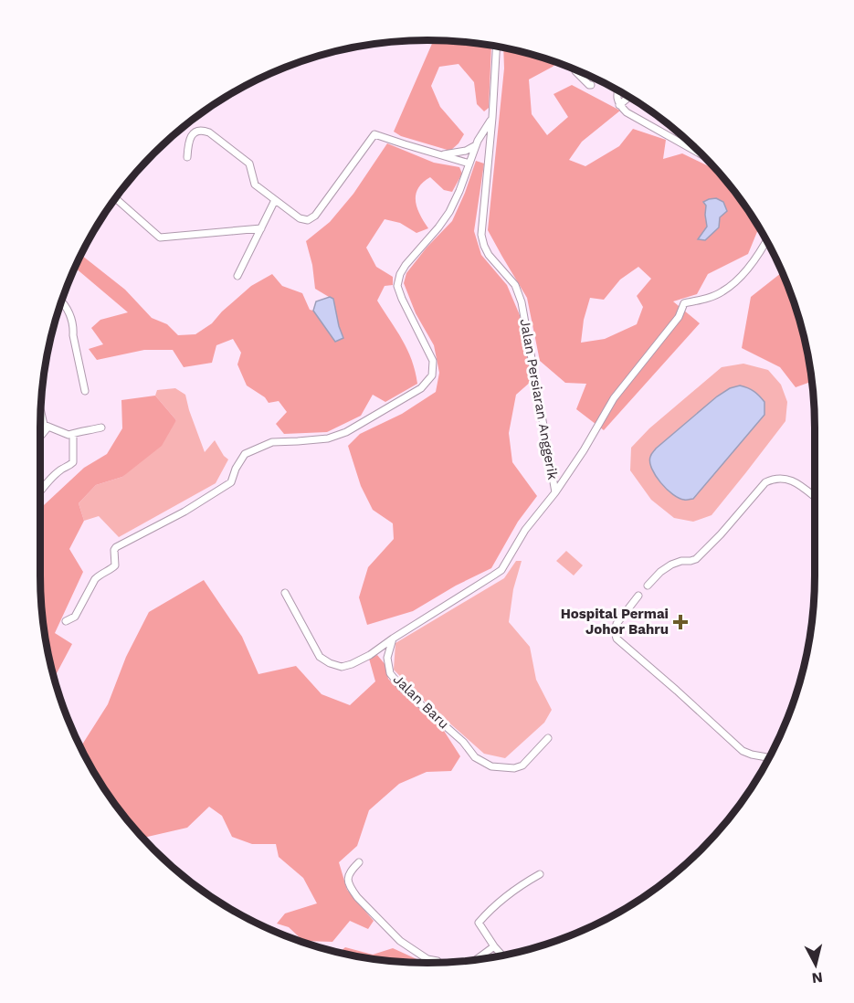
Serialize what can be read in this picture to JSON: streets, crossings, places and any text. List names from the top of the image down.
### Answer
{
  "streets": {
    "street": ["Jalan Persiaran Anggerik", "Jalan Baru"]
  },
  "crossings": [
    ["Jalan Persiaran Anggerik", "Jalan Baru"]
  ],
  "places": {
    "health": ["Hospital Permai Johor Bahru"]
  },
  "north": "bottom"
}
